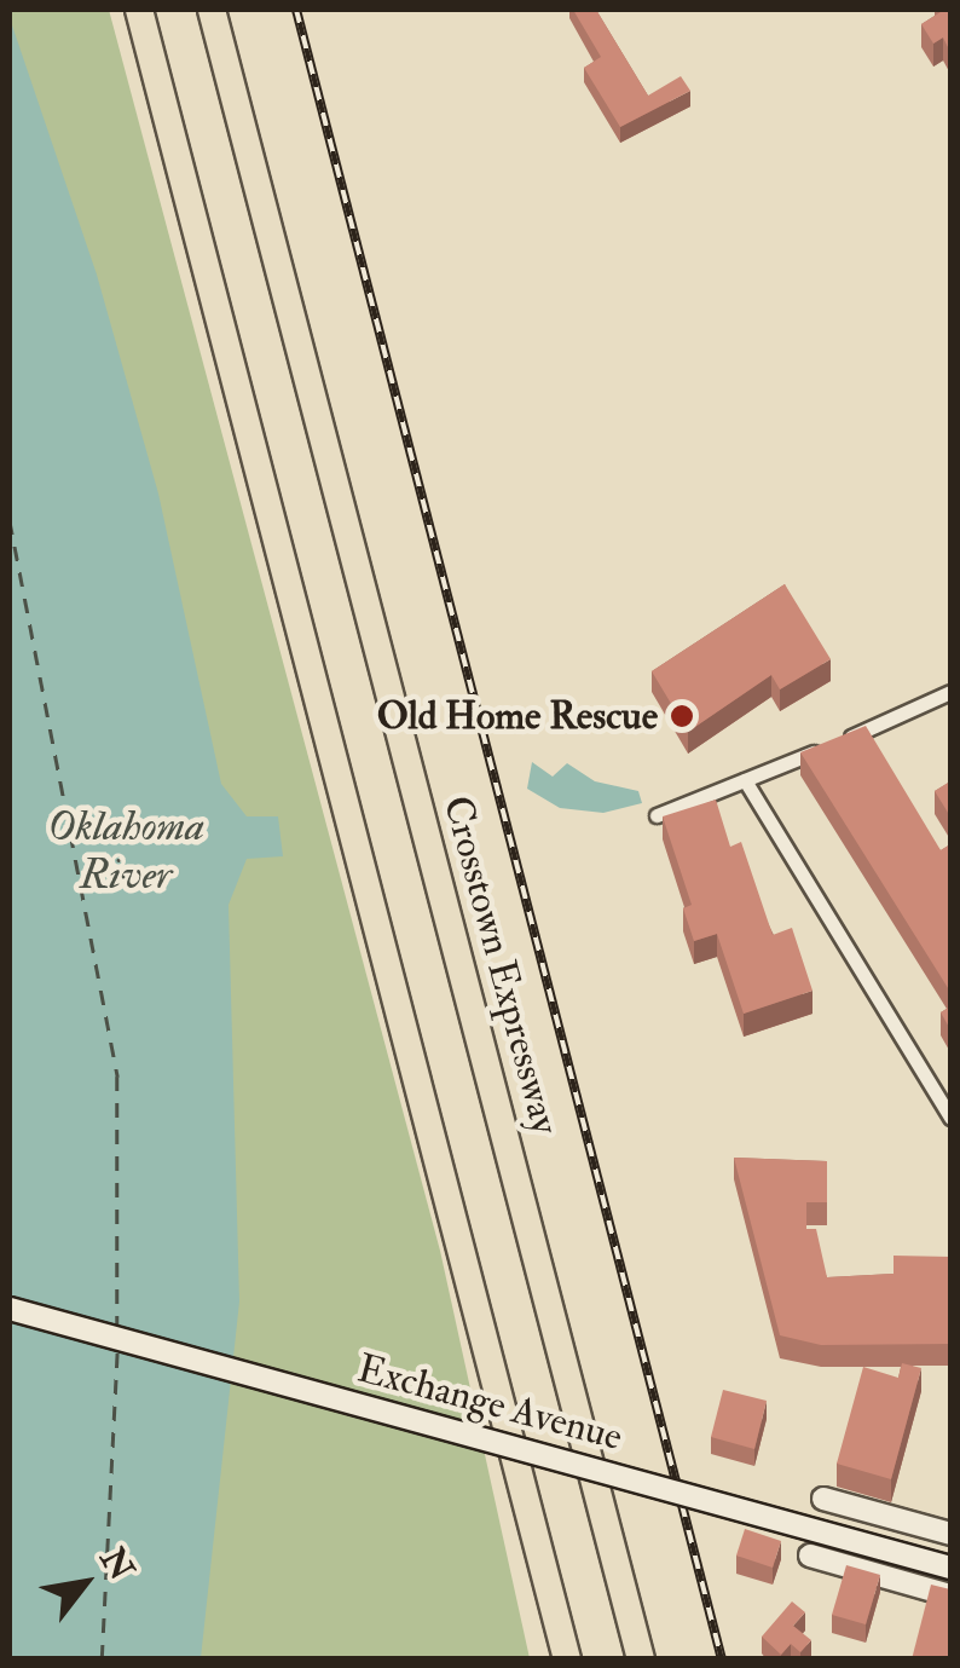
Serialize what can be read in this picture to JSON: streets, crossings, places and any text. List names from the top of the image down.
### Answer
{
  "streets": {
    "highway": ["Crosstown Expressway"],
    "main road": ["Exchange Avenue"]
  },
  "water": ["Oklahoma River"],
  "places": ["Old Home Rescue"],
  "north": "top right"
}
